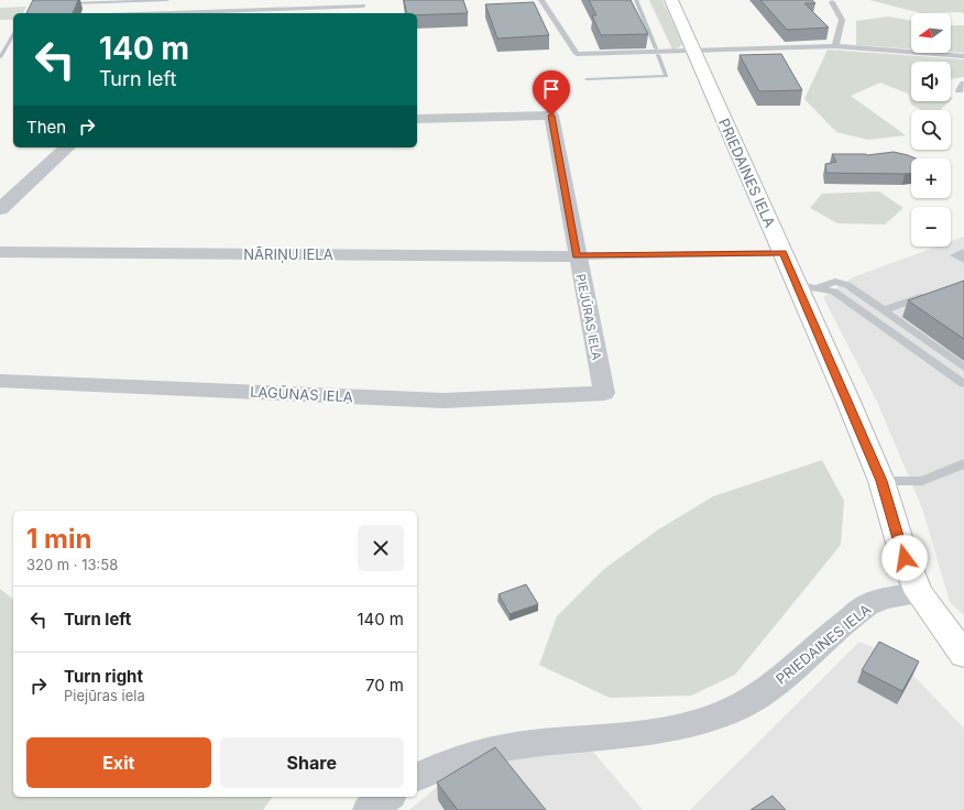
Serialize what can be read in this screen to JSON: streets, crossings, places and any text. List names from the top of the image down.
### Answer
{
  "streets": {
    "street": [
      "PRIEDAINES IELA",
      "NĀRIŅU IELA",
      "PIEJŪRAS IELA",
      "LAGŪNAS IELA"
    ]
  },
  "crossings": [
    ["NĀRIŅU IELA", "PIEJŪRAS IELA"],
    ["PIEJŪRAS IELA", "LAGŪNAS IELA"]
  ],
  "north": "left",
  "page": {
    "map_buttons": ["+", "−"],
    "turn": ["140 m", "Turn left"],
    "then": "Then",
    "heading": ["1 min", "320 m · 13:58"],
    "list": [
      {
        "name": "Turn left",
        "value": "140 m"
      },
      {
        "name": "Turn right",
        "note": "Piejūras iela",
        "value": "70 m"
      }
    ],
    "buttons": ["Exit", "Share"]
  }
}
